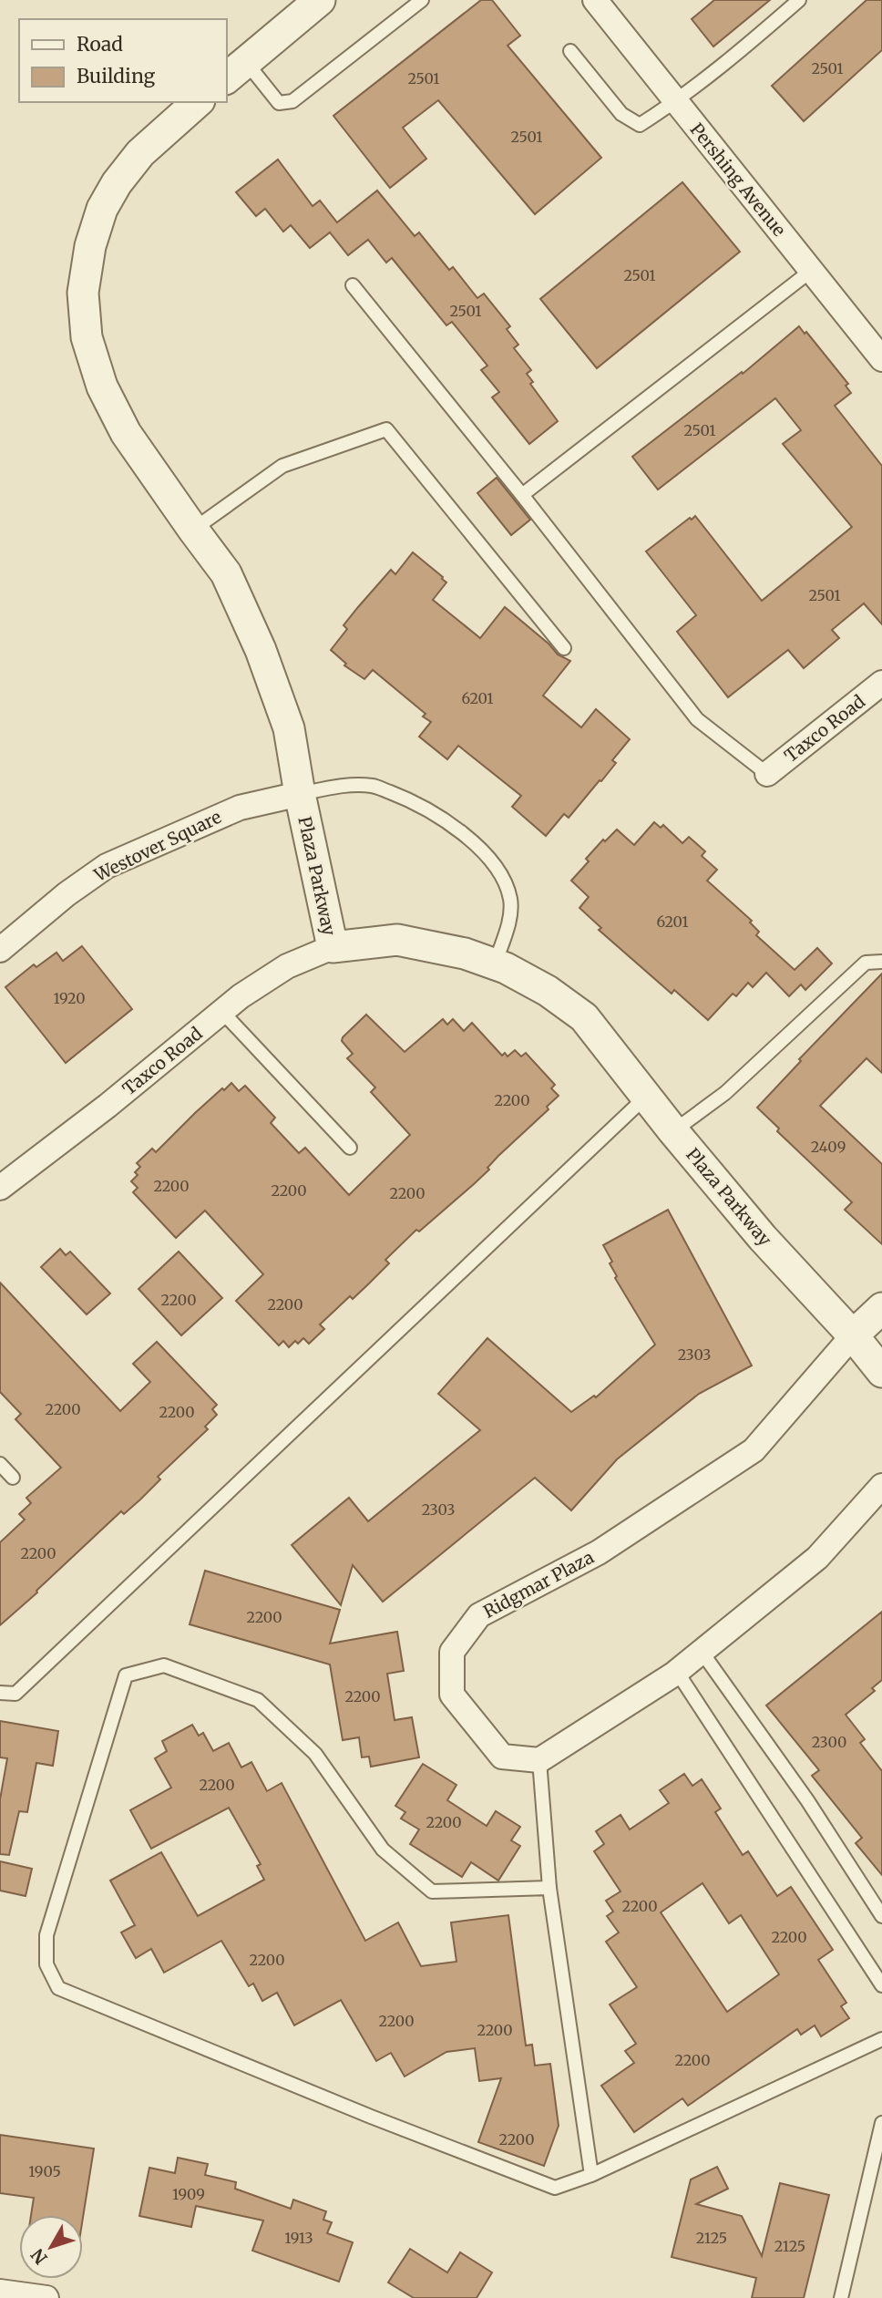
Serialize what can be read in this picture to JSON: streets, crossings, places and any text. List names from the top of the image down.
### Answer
{
  "streets": {
    "street": [
      "Pershing Avenue",
      "Taxco Road",
      "Westover Square",
      "Plaza Parkway",
      "Ridgmar Plaza"
    ]
  },
  "crossings": [
    ["Taxco Road", "Plaza Parkway"],
    ["Westover Square", "Plaza Parkway"],
    ["Plaza Parkway", "Ridgmar Plaza"]
  ],
  "house_numbers": [
    "2501",
    "2501",
    "2501",
    "2501",
    "2501",
    "2501",
    "2501",
    "6201",
    "6201",
    "1920",
    "2200",
    "2409",
    "2200",
    "2200",
    "2200",
    "2200",
    "2200",
    "2303",
    "2200",
    "2200",
    "2303",
    "2200",
    "2200",
    "2200",
    "2300",
    "2200",
    "2200",
    "2200",
    "2200",
    "2200",
    "2200",
    "2200",
    "2200",
    "2200",
    "1905",
    "1909",
    "1913",
    "2125",
    "2125"
  ],
  "legend": ["Road", "Building"],
  "north": "bottom left"
}
